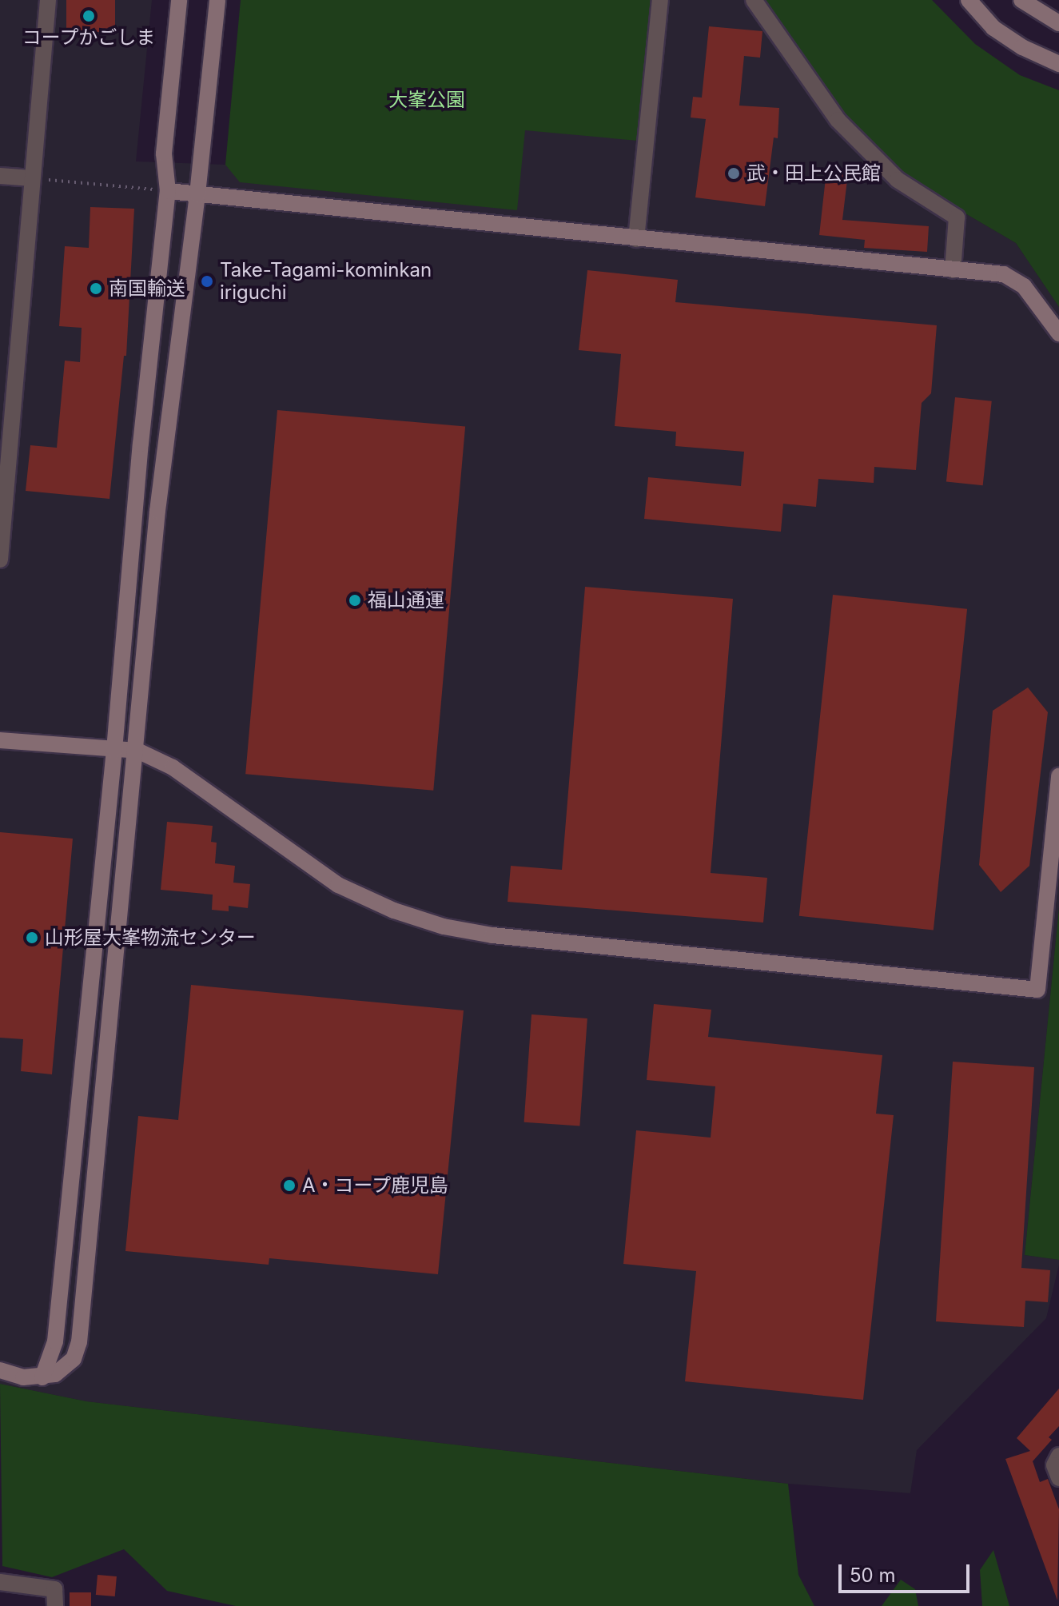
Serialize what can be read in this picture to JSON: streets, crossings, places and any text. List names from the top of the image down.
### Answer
{
  "parks": ["大峯公園"],
  "places": [
    "コープかごしま",
    "武・田上公民館",
    "Take-Tagami-kominkan iriguchi",
    "南国輸送",
    "福山通運",
    "山形屋大峯物流センター",
    "A・コープ鹿児島"
  ],
  "scale_bar": "50 m"
}
